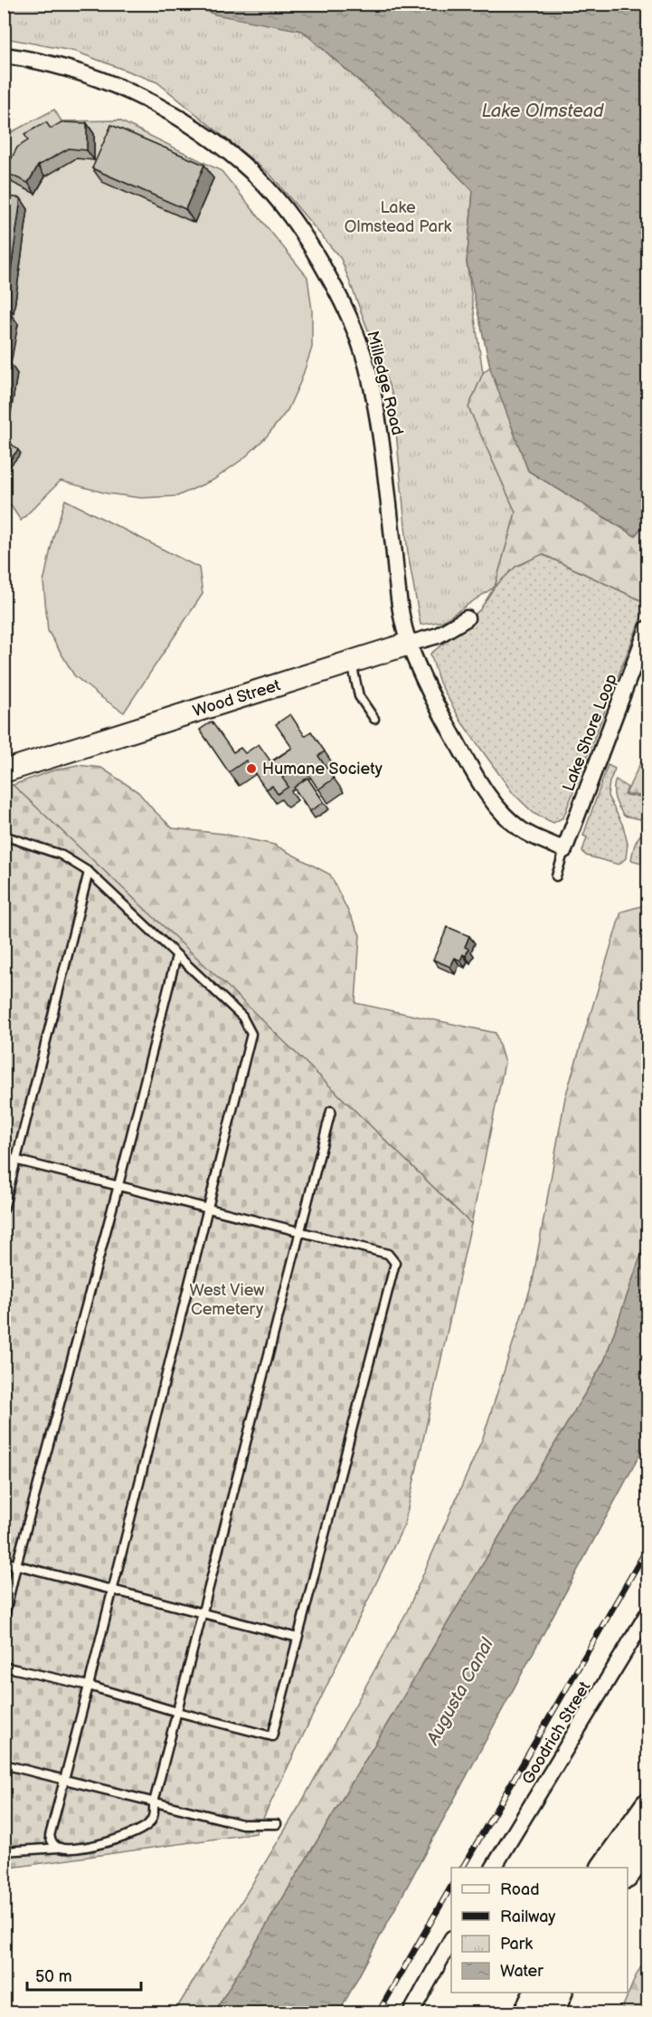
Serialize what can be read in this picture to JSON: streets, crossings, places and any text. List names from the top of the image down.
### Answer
{
  "streets": {
    "street": [
      "Milledge Road",
      "Wood Street",
      "Lake Shore Loop",
      "Goodrich Street"
    ]
  },
  "crossings": [
    ["Milledge Road", "Wood Street"],
    ["Milledge Road", "Lake Shore Loop"]
  ],
  "water": ["Lake Olmstead", "Augusta Canal"],
  "parks": ["Lake Olmstead Park", "West View Cemetery"],
  "places": ["Humane Society"],
  "legend": [
    "Road",
    "Railway",
    "Park",
    "Water"
  ],
  "scale_bar": "50 m"
}
